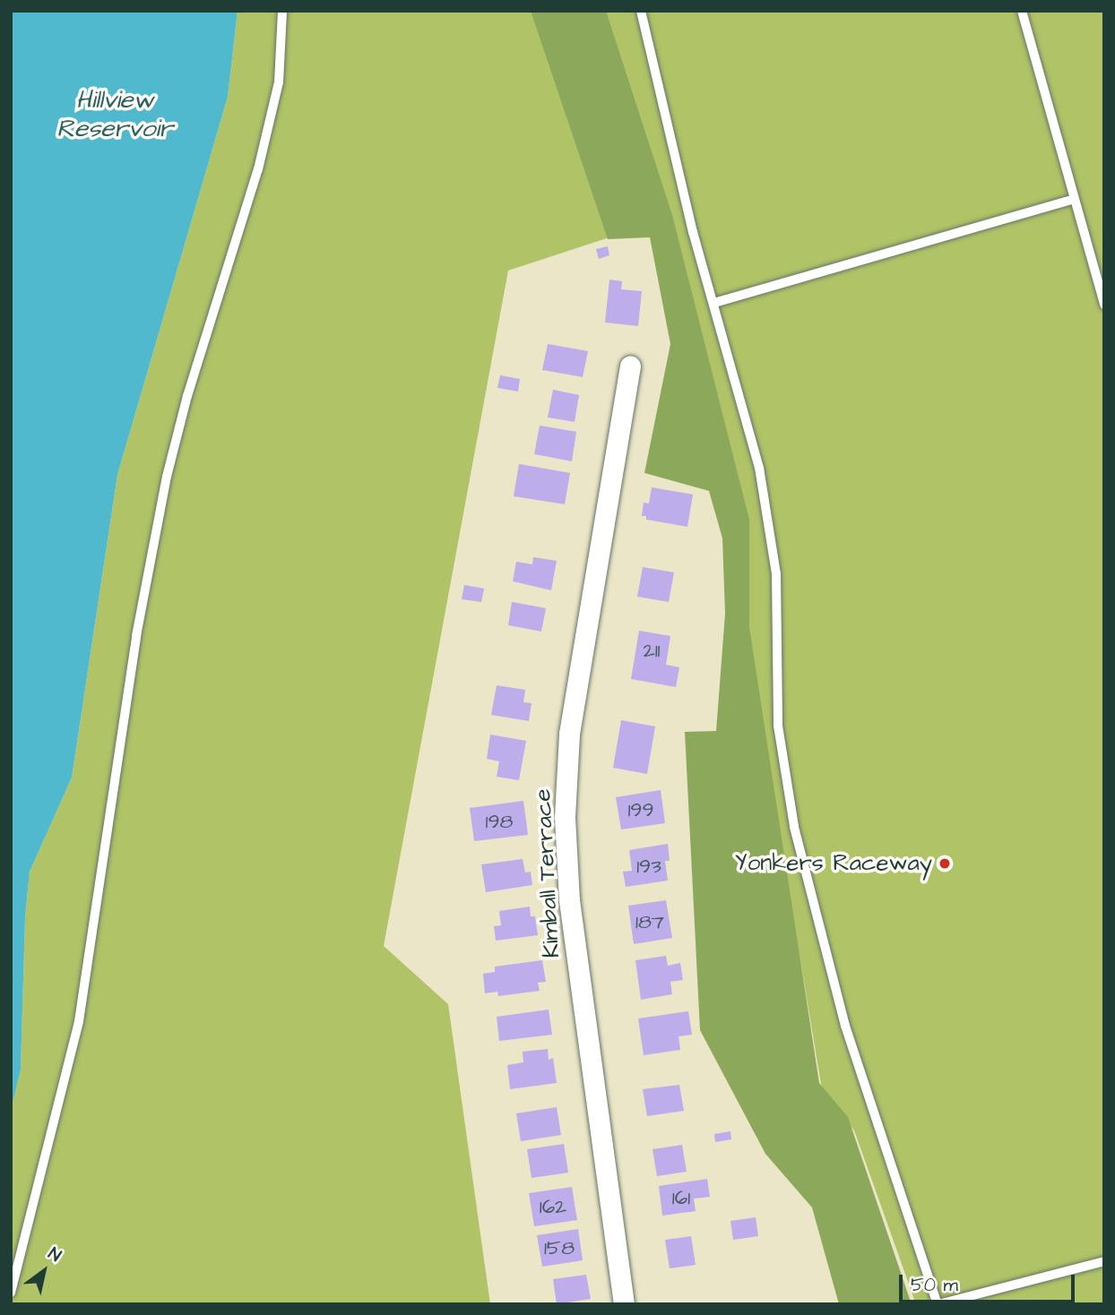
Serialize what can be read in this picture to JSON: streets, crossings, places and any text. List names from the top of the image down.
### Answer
{
  "streets": {
    "street": ["Kimball Terrace"]
  },
  "water": ["Hillview Reservoir"],
  "places": ["Yonkers Raceway"],
  "house_numbers": [
    "211",
    "199",
    "198",
    "193",
    "187",
    "161",
    "162",
    "158"
  ],
  "scale_bar": "50 m",
  "north": "top right"
}
